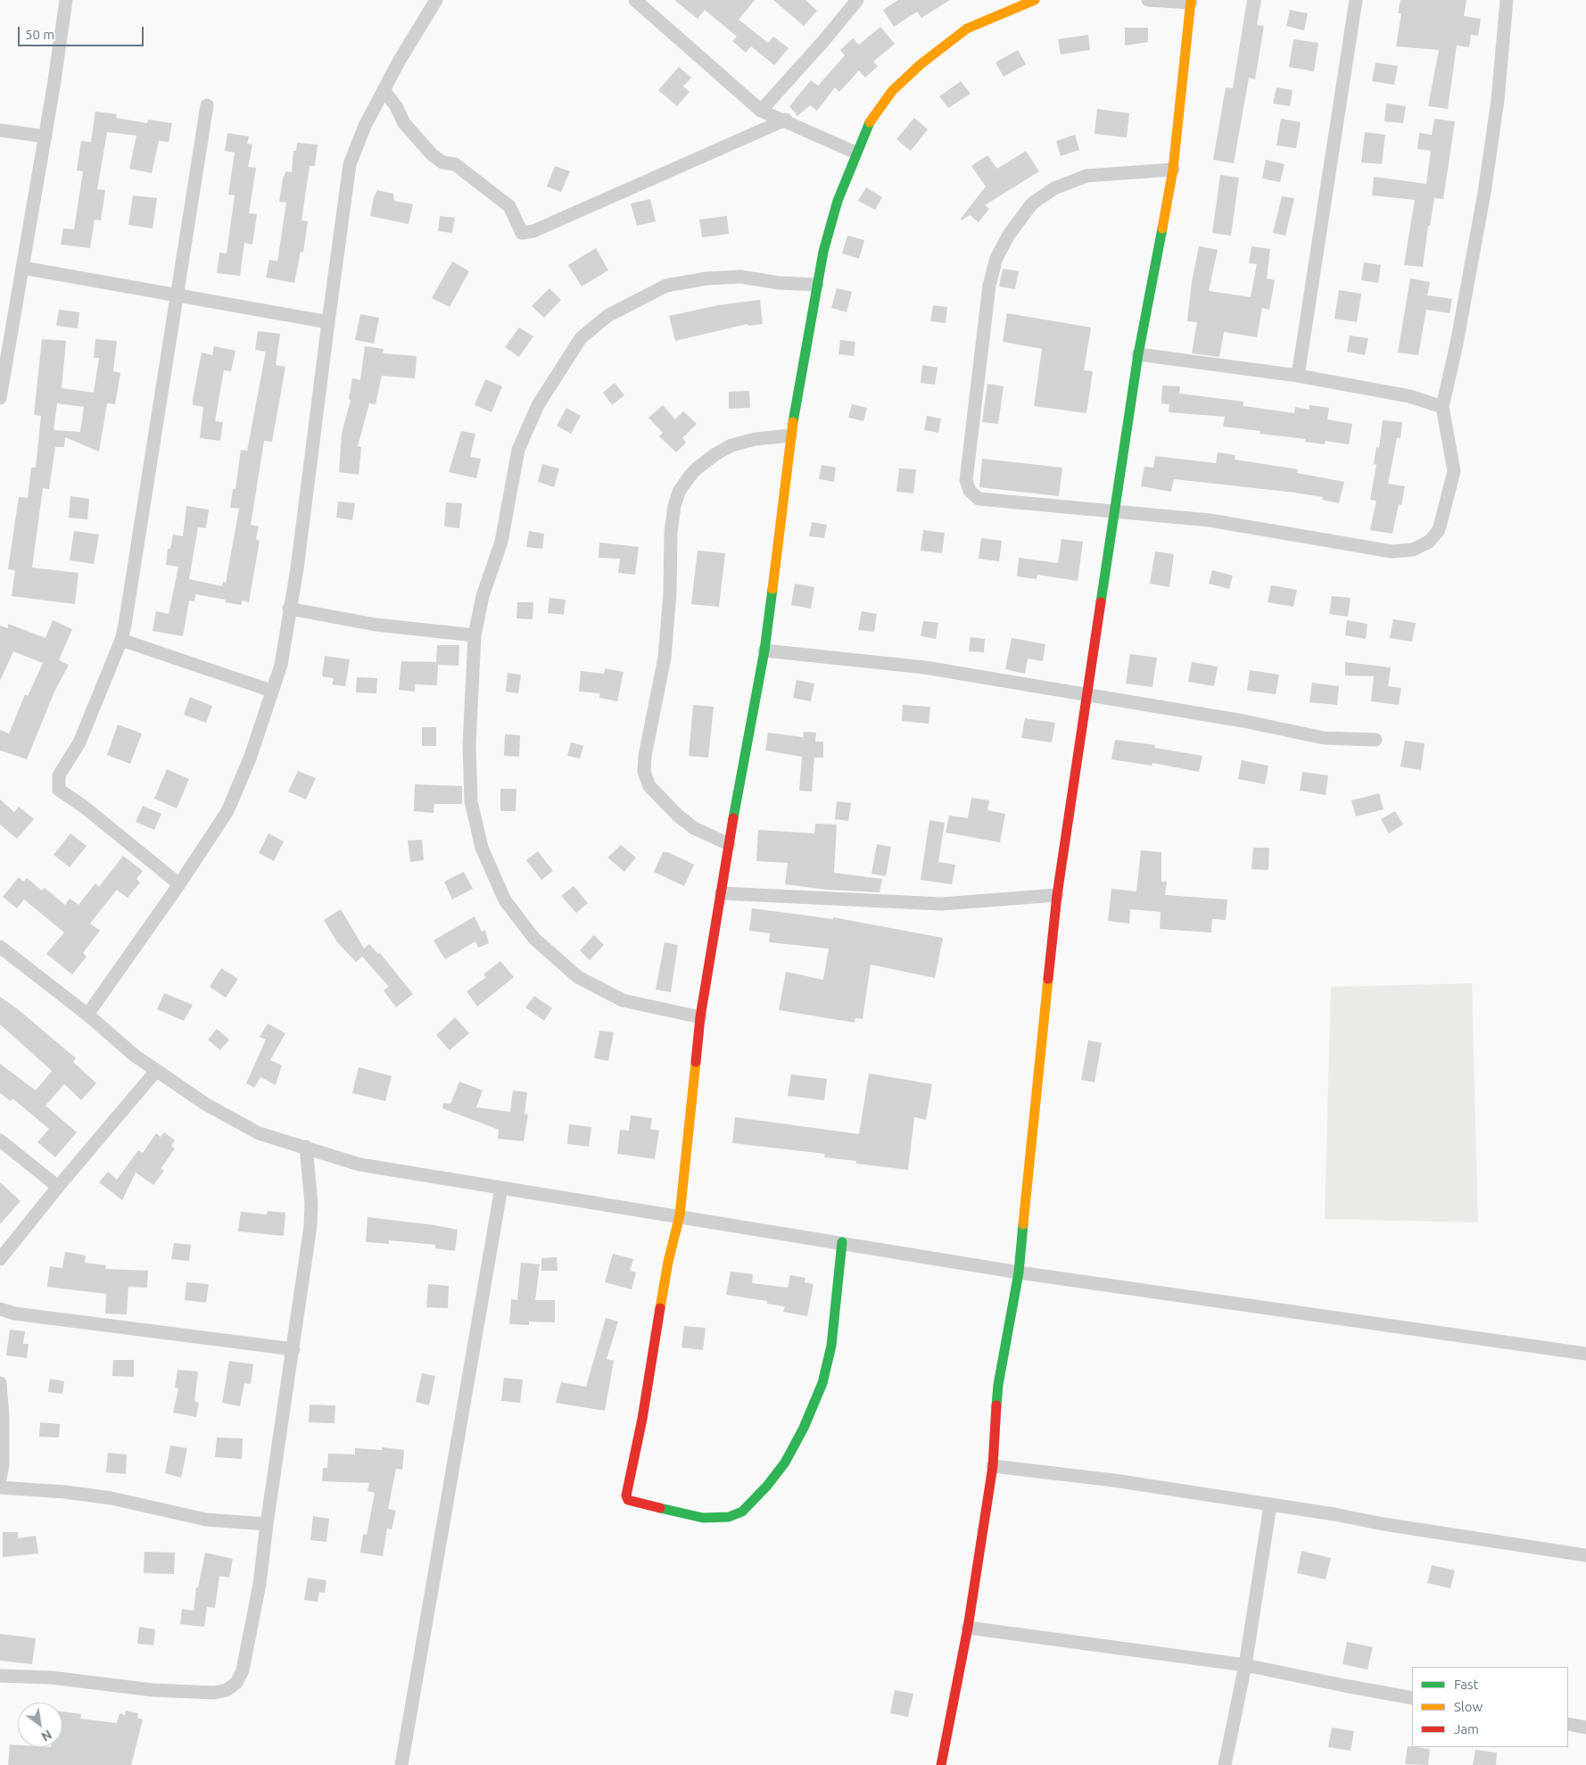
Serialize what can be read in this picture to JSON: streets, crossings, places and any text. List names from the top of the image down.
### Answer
{
  "legend": ["Fast", "Slow", "Jam"],
  "scale_bar": "50 m",
  "north": "bottom right"
}
